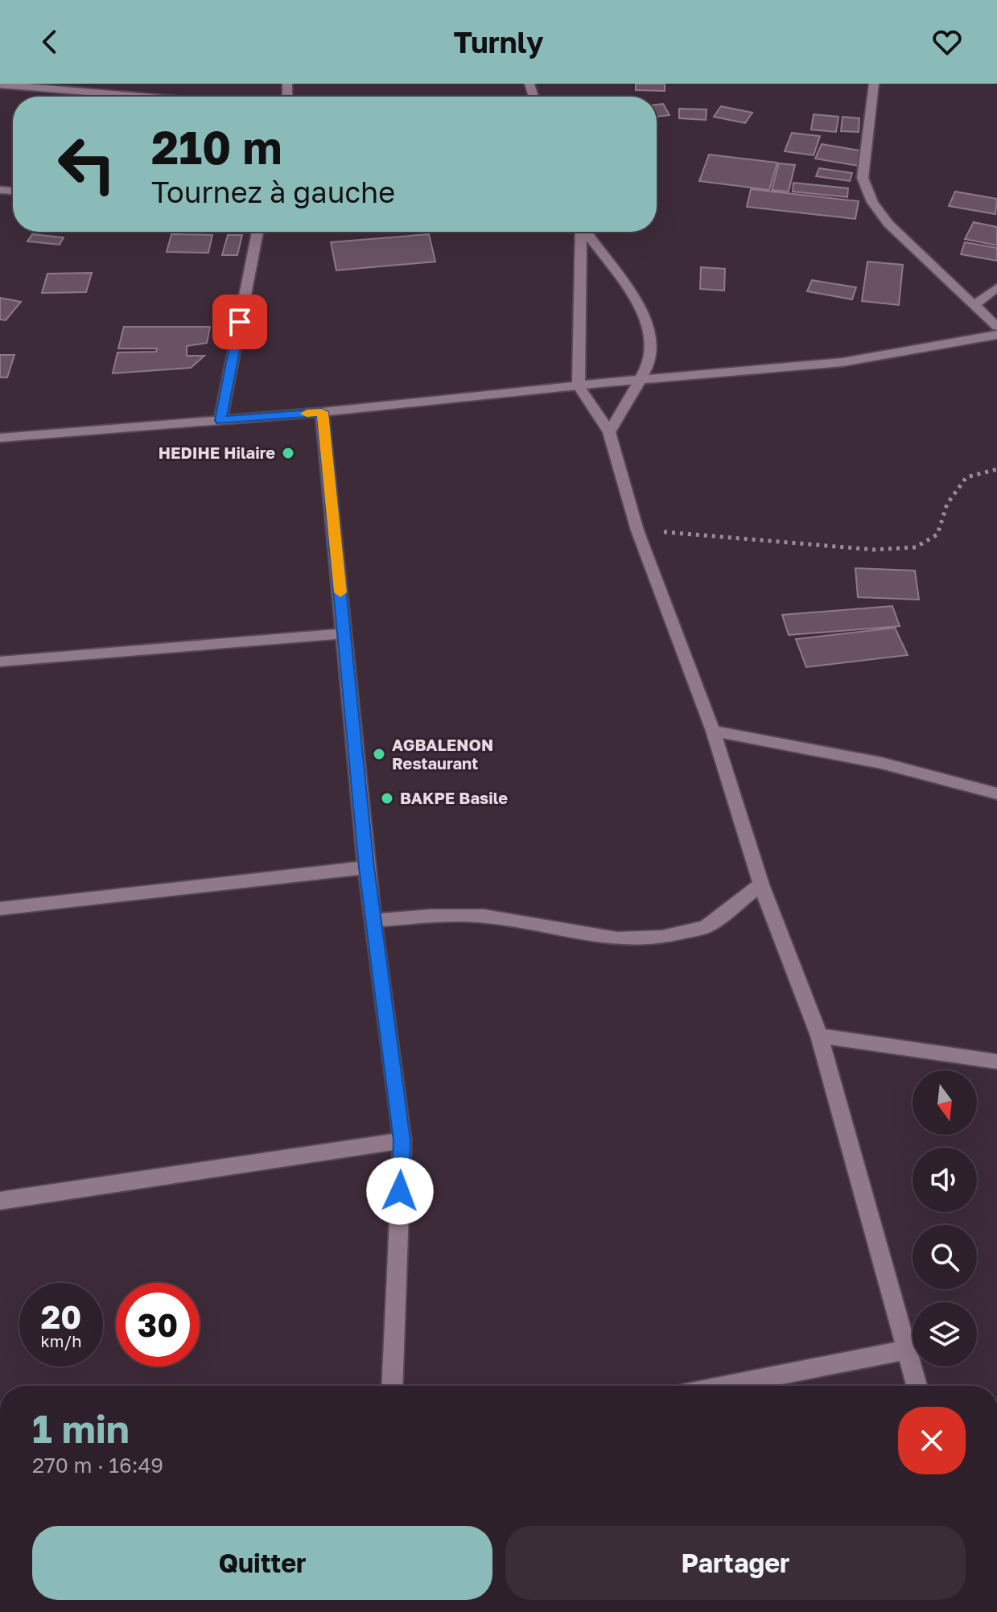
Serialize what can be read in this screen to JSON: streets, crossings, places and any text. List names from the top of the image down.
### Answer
{
  "places": ["HEDIHE Hilaire", "AGBALENON Restaurant", "BAKPE Basile"],
  "north": "bottom",
  "page": {
    "header": "Turnly",
    "turn": ["210 m", "Tournez à gauche"],
    "speed": "20 km/h",
    "limit": "30",
    "heading": ["1 min", "270 m · 16:49"],
    "buttons": ["Quitter", "Partager"]
  }
}
